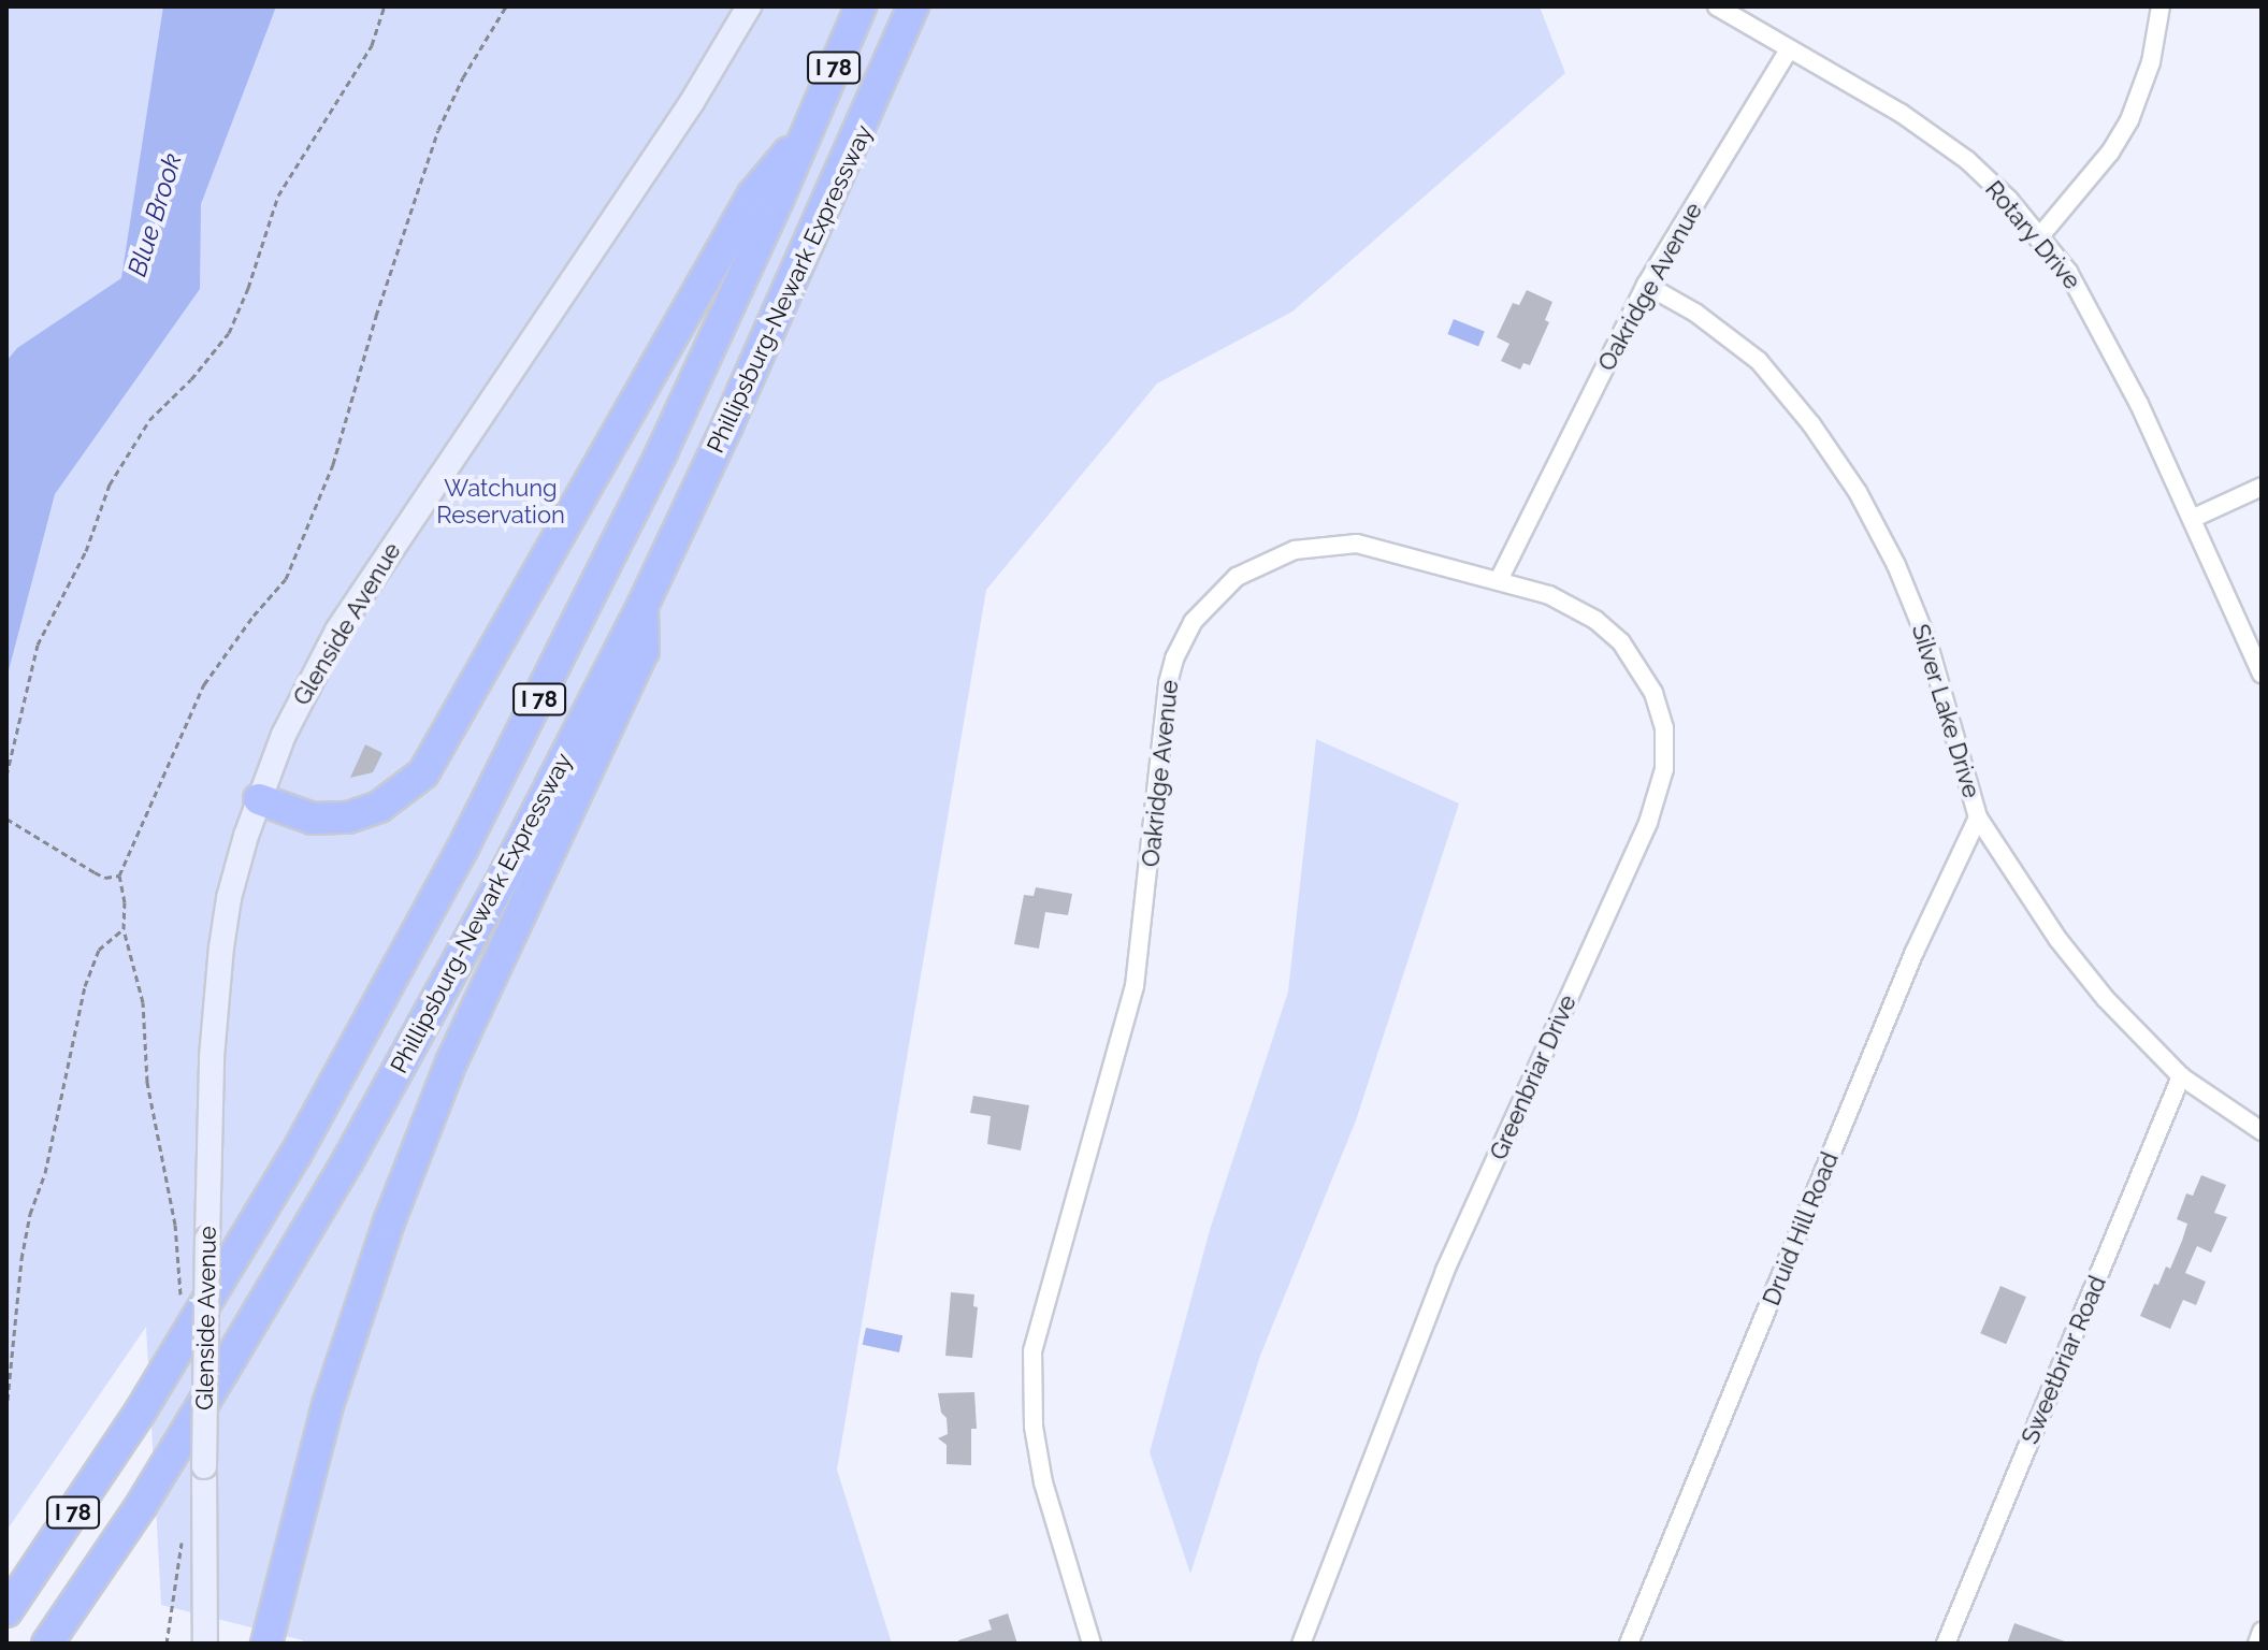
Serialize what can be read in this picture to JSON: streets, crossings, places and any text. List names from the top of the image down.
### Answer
{
  "streets": {
    "highway": ["I 78", "Phillipsburg-Newark Expressway"],
    "main road": ["Glenside Avenue"],
    "street": [
      "Rotary Drive",
      "Oakridge Avenue",
      "Silver Lake Drive",
      "Greenbriar Drive",
      "Druid Hill Road",
      "Sweetbriar Road"
    ]
  },
  "crossings": [
    ["Rotary Drive", "Oakridge Avenue"],
    ["Oakridge Avenue", "Silver Lake Drive"],
    ["Oakridge Avenue", "Greenbriar Drive"],
    ["Silver Lake Drive", "Druid Hill Road"],
    ["Silver Lake Drive", "Sweetbriar Road"]
  ],
  "water": ["Blue Brook"],
  "parks": ["Watchung Reservation"]
}
